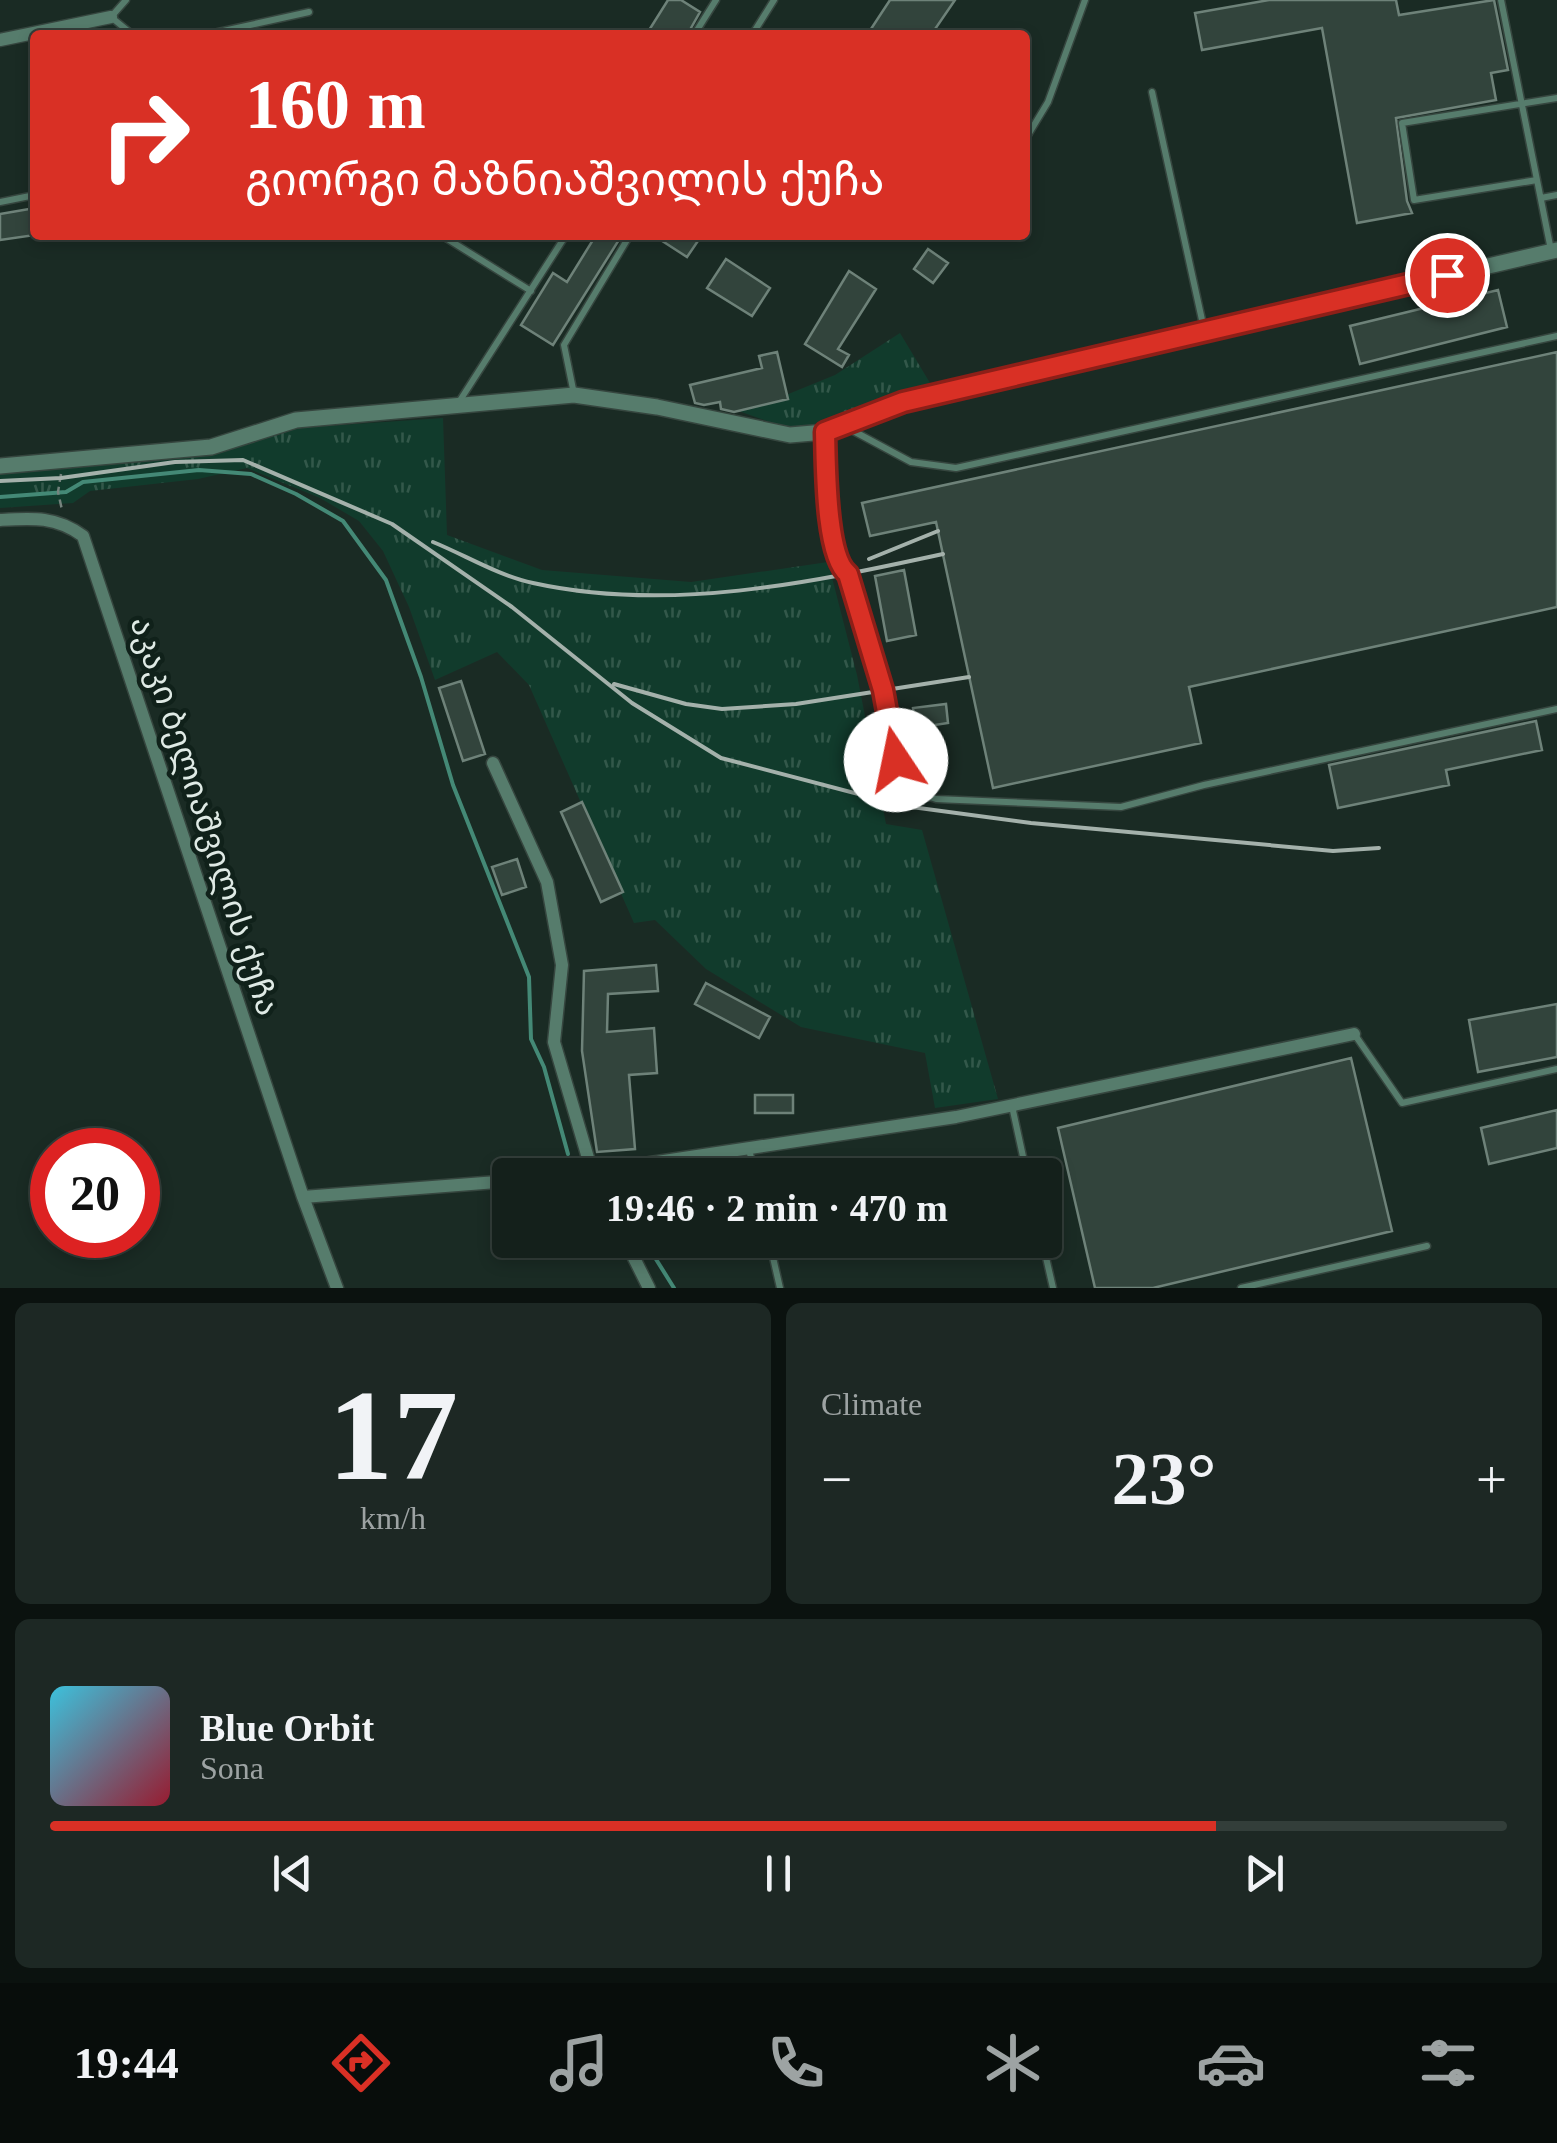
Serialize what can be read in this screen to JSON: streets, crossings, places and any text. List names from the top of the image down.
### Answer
{
  "streets": {
    "street": ["აკაკი ბელიაშვილის ქუჩა"]
  },
  "page": {
    "turn": ["160 m", "გიორგი მაზნიაშვილის ქუჩა"],
    "limit": "20",
    "trip": "19:46 · 2 min · 470 m",
    "tile": [
      ["17", "km/h"],
      "Climate"
    ],
    "heat": ["−", "23°", "+"],
    "song": ["Blue Orbit", "Sona"],
    "tabs": "19:44"
  }
}
